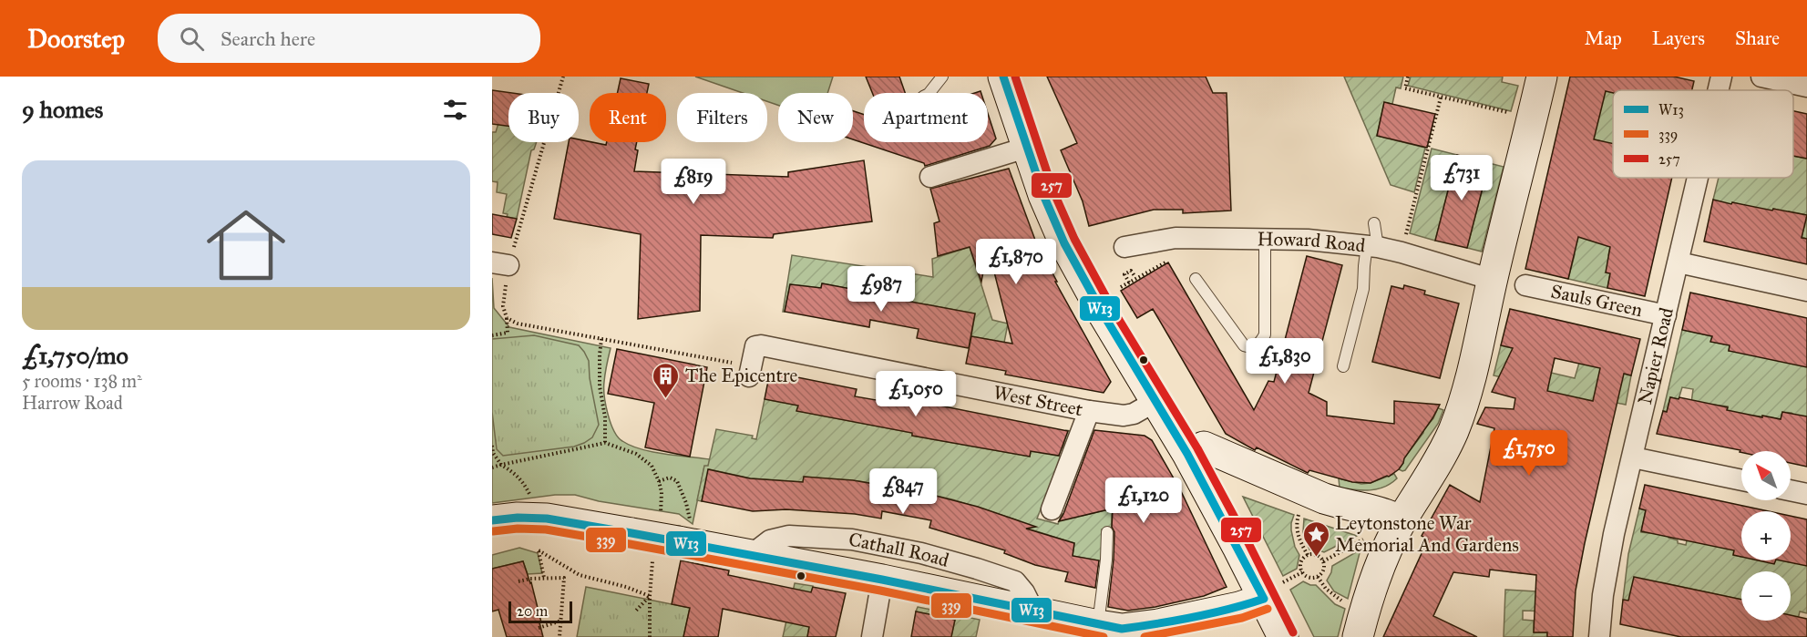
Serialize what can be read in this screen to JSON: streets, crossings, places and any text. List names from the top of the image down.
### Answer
{
  "streets": {
    "main road": ["Cathall Road"],
    "street": [
      "Howard Road",
      "Sauls Green",
      "Napier Road",
      "West Street"
    ]
  },
  "crossings": [
    ["Sauls Green", "Napier Road"]
  ],
  "places": {
    "building": ["The Epicentre"],
    "place": ["Leytonstone War Memorial And Gardens"]
  },
  "lines": ["transit line W13", "transit line 257", "transit line 339"],
  "legend": ["W13", "339", "257"],
  "scale_bar": "20 m",
  "north": "top left",
  "page": {
    "header": "Doorstep",
    "search": "Search here",
    "nav": ["Map", "Layers", "Share"],
    "heading": "9 homes",
    "chip": [
      "Buy",
      "Rent",
      "Filters",
      "New",
      "Apartment"
    ],
    "list": [
      {
        "name": "£1,750/mo",
        "note": "5 rooms · 138 m² · Harrow Road"
      }
    ],
    "price": [
      "£731",
      "£819",
      "£1,870",
      "£987",
      "£1,830",
      "£1,050",
      "£1,750",
      "£847",
      "£1,120"
    ],
    "map_buttons": ["+", "−"],
    "scale": "20 m"
  }
}
